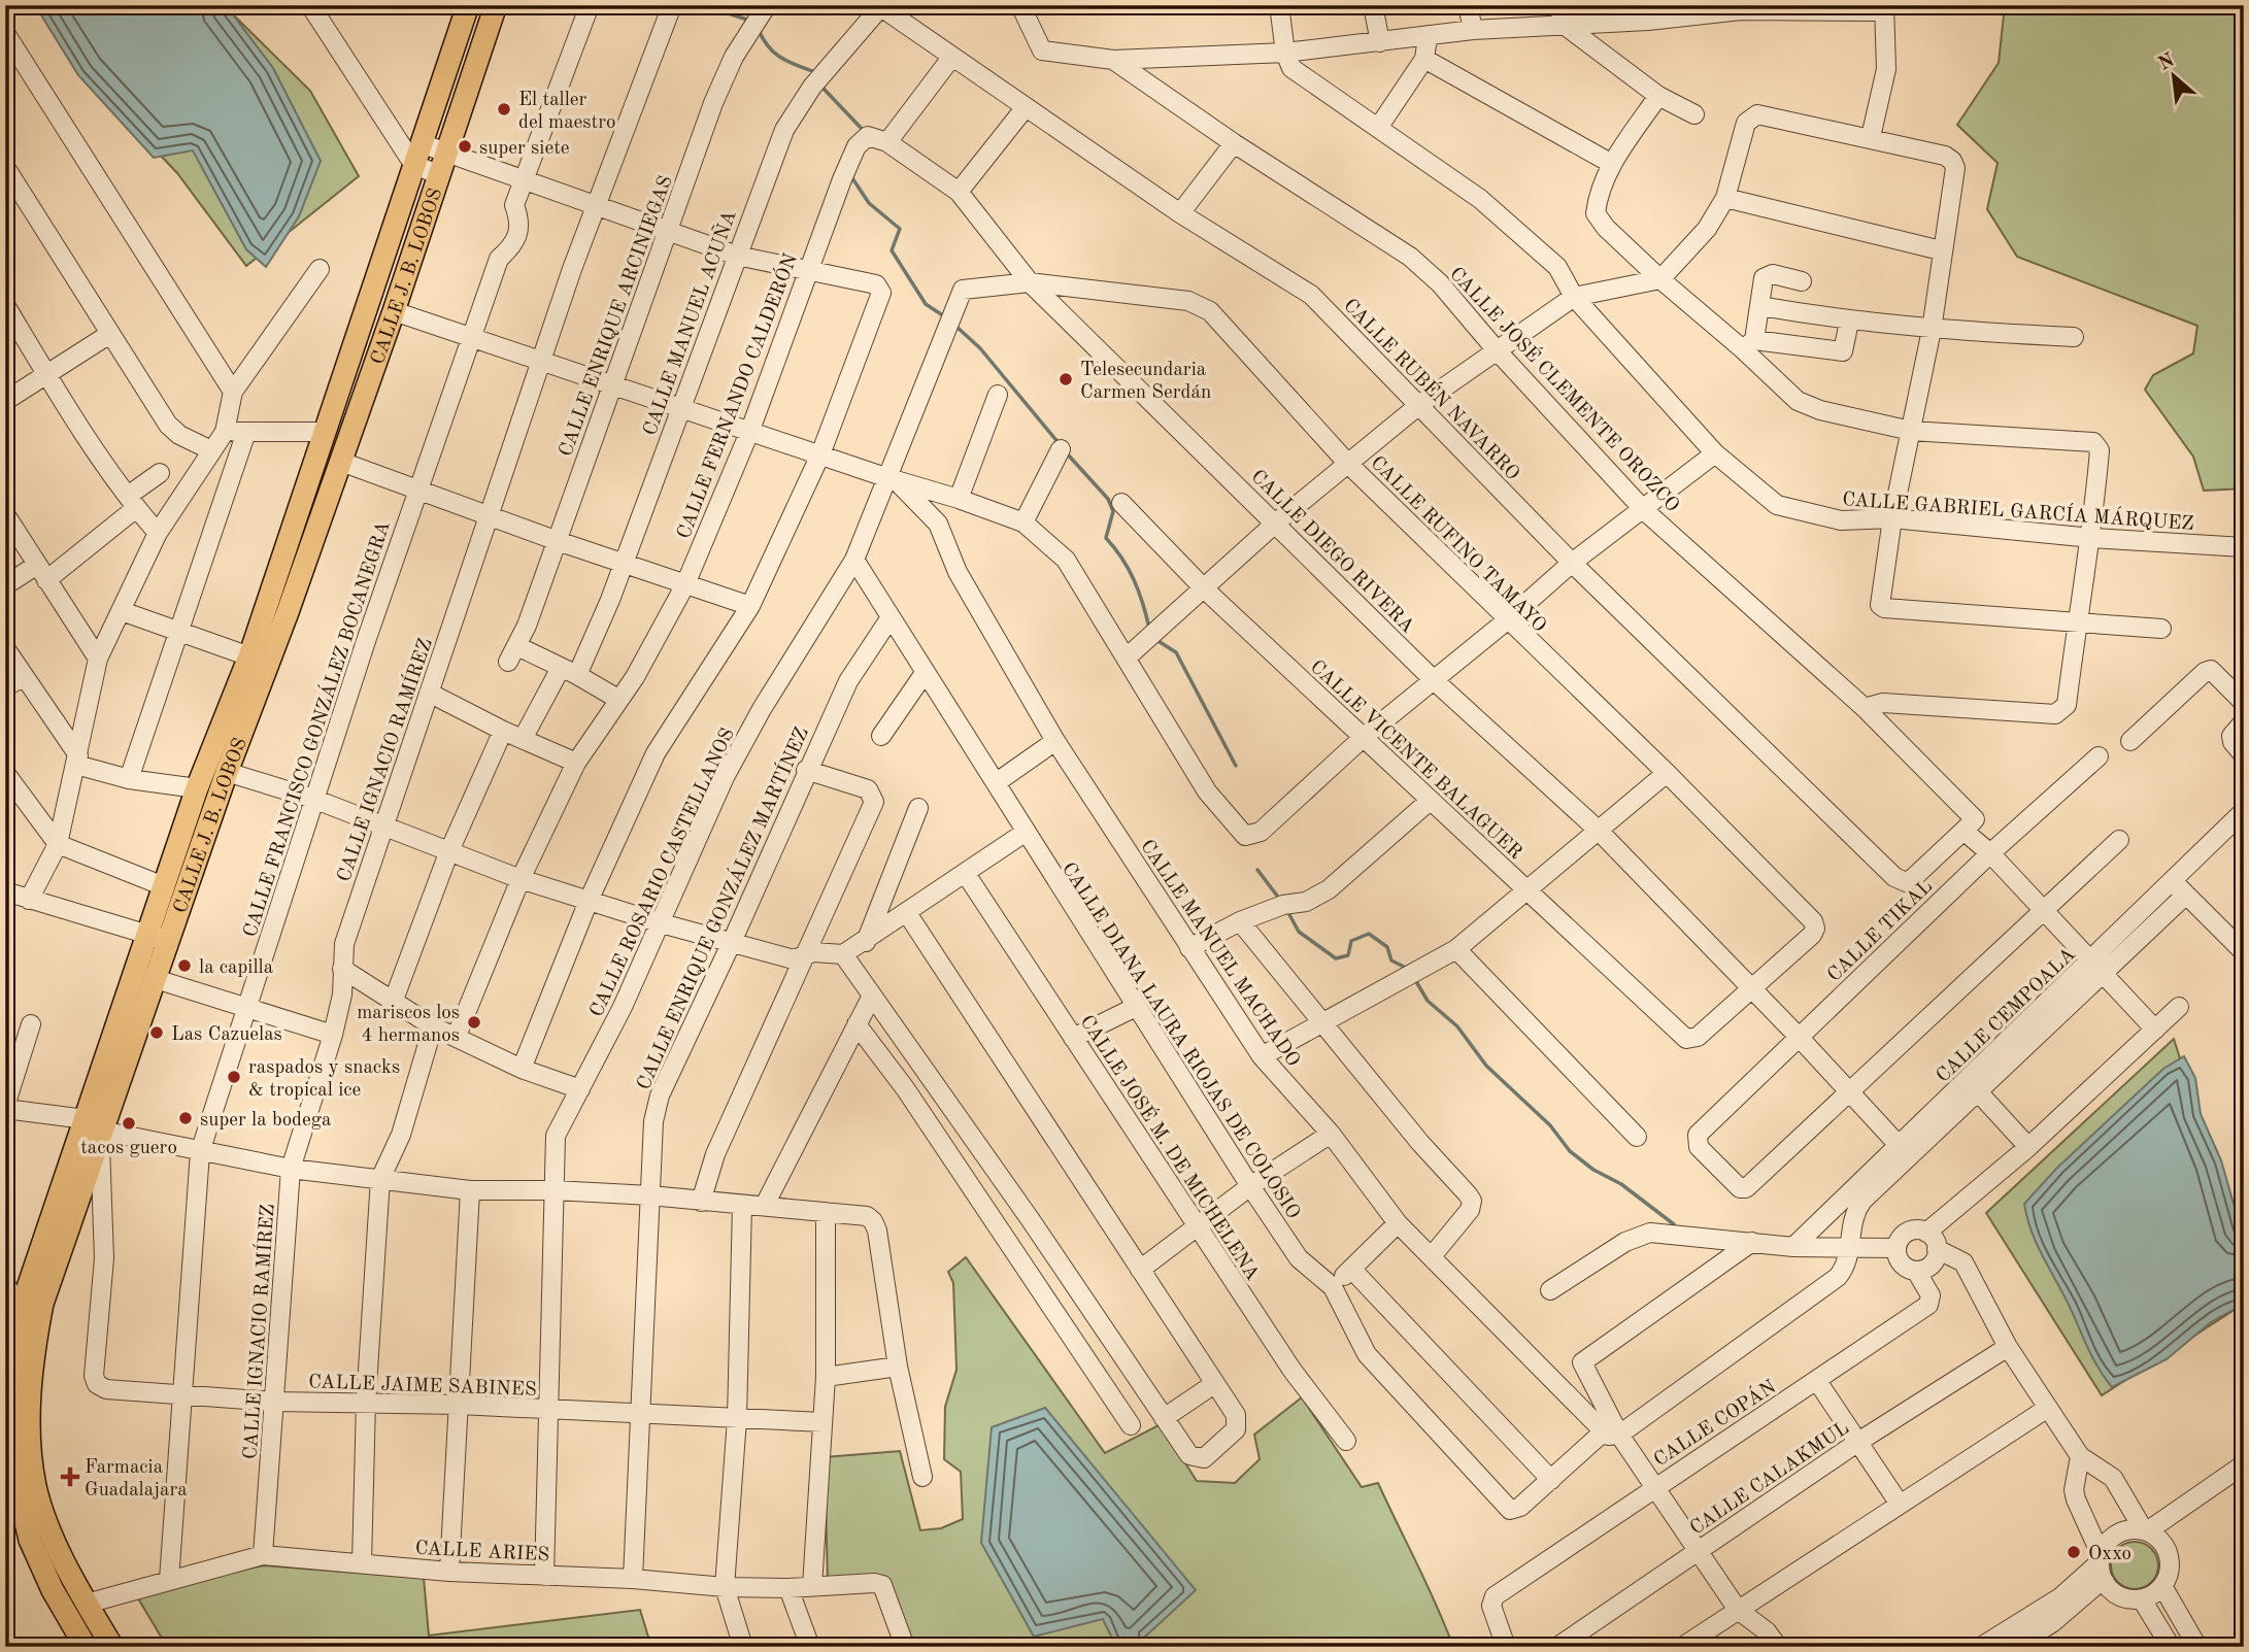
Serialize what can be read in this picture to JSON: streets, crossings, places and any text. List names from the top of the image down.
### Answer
{
  "streets": {
    "main road": ["CALLE J. B. LOBOS"],
    "street": [
      "CALLE ENRIQUE ARCINIEGAS",
      "CALLE MANUEL ACUÑA",
      "CALLE RUBÉN NAVARRO",
      "CALLE JOSÉ CLEMENTE OROZCO",
      "CALLE FERNANDO CALDERÓN",
      "CALLE GABRIEL GARCÍA MÁRQUEZ",
      "CALLE RUFINO TAMAYO",
      "CALLE DIEGO RIVERA",
      "CALLE FRANCISCO GONZÁLEZ BOCANEGRA",
      "CALLE VICENTE BALAGUER",
      "CALLE IGNACIO RAMÍREZ",
      "CALLE ROSARIO CASTELLANOS",
      "CALLE ENRIQUE GONZÁLEZ MARTÍNEZ",
      "CALLE TIKAL",
      "CALLE MANUEL MACHADO",
      "CALLE CEMPOALA",
      "CALLE DIANA LAURA RIOJAS DE COLOSIO",
      "CALLE JOSÉ M. DE MICHELENA",
      "CALLE JAIME SABINES",
      "CALLE COPÁN",
      "CALLE CALAKMUL",
      "CALLE ARIES"
    ]
  },
  "crossings": [
    ["CALLE J. B. LOBOS", "CALLE MANUEL MACHADO"],
    ["CALLE J. B. LOBOS", "CALLE JAIME SABINES"],
    ["CALLE J. B. LOBOS", "CALLE ARIES"],
    ["CALLE ENRIQUE ARCINIEGAS", "CALLE MANUEL ACUÑA"],
    ["CALLE ENRIQUE ARCINIEGAS", "CALLE MANUEL MACHADO"],
    ["CALLE MANUEL ACUÑA", "CALLE RUBÉN NAVARRO"],
    ["CALLE MANUEL ACUÑA", "CALLE MANUEL MACHADO"],
    ["CALLE RUBÉN NAVARRO", "CALLE JOSÉ CLEMENTE OROZCO"],
    ["CALLE FERNANDO CALDERÓN", "CALLE DIEGO RIVERA"],
    ["CALLE FERNANDO CALDERÓN", "CALLE MANUEL MACHADO"],
    ["CALLE RUFINO TAMAYO", "CALLE DIEGO RIVERA"],
    ["CALLE RUFINO TAMAYO", "CALLE VICENTE BALAGUER"],
    ["CALLE RUFINO TAMAYO", "CALLE ROSARIO CASTELLANOS"],
    ["CALLE DIEGO RIVERA", "CALLE VICENTE BALAGUER"],
    ["CALLE DIEGO RIVERA", "CALLE ROSARIO CASTELLANOS"],
    ["CALLE DIEGO RIVERA", "CALLE TIKAL"],
    ["CALLE DIEGO RIVERA", "CALLE CEMPOALA"],
    ["CALLE FRANCISCO GONZÁLEZ BOCANEGRA", "CALLE MANUEL MACHADO"],
    ["CALLE FRANCISCO GONZÁLEZ BOCANEGRA", "CALLE JAIME SABINES"],
    ["CALLE FRANCISCO GONZÁLEZ BOCANEGRA", "CALLE ARIES"],
    ["CALLE VICENTE BALAGUER", "CALLE MANUEL MACHADO"],
    ["CALLE IGNACIO RAMÍREZ", "CALLE MANUEL MACHADO"],
    ["CALLE IGNACIO RAMÍREZ", "CALLE JAIME SABINES"],
    ["CALLE IGNACIO RAMÍREZ", "CALLE ARIES"],
    ["CALLE ROSARIO CASTELLANOS", "CALLE MANUEL MACHADO"],
    ["CALLE ROSARIO CASTELLANOS", "CALLE DIANA LAURA RIOJAS DE COLOSIO"],
    ["CALLE ROSARIO CASTELLANOS", "CALLE JAIME SABINES"],
    ["CALLE ROSARIO CASTELLANOS", "CALLE ARIES"],
    ["CALLE ENRIQUE GONZÁLEZ MARTÍNEZ", "CALLE DIANA LAURA RIOJAS DE COLOSIO"],
    ["CALLE ENRIQUE GONZÁLEZ MARTÍNEZ", "CALLE JAIME SABINES"],
    ["CALLE ENRIQUE GONZÁLEZ MARTÍNEZ", "CALLE ARIES"],
    ["CALLE MANUEL MACHADO", "CALLE CEMPOALA"],
    ["CALLE CEMPOALA", "CALLE DIANA LAURA RIOJAS DE COLOSIO"]
  ],
  "places": {
    "other": [
      "El taller del maestro",
      "super siete",
      "Telesecundaria Carmen Serdán",
      "la capilla",
      "mariscos los 4 hermanos",
      "Las Cazuelas",
      "raspados y snacks & tropical ice",
      "super la bodega",
      "tacos guero",
      "Oxxo"
    ],
    "health": ["Farmacia Guadalajara"]
  },
  "north": "top left"
}
